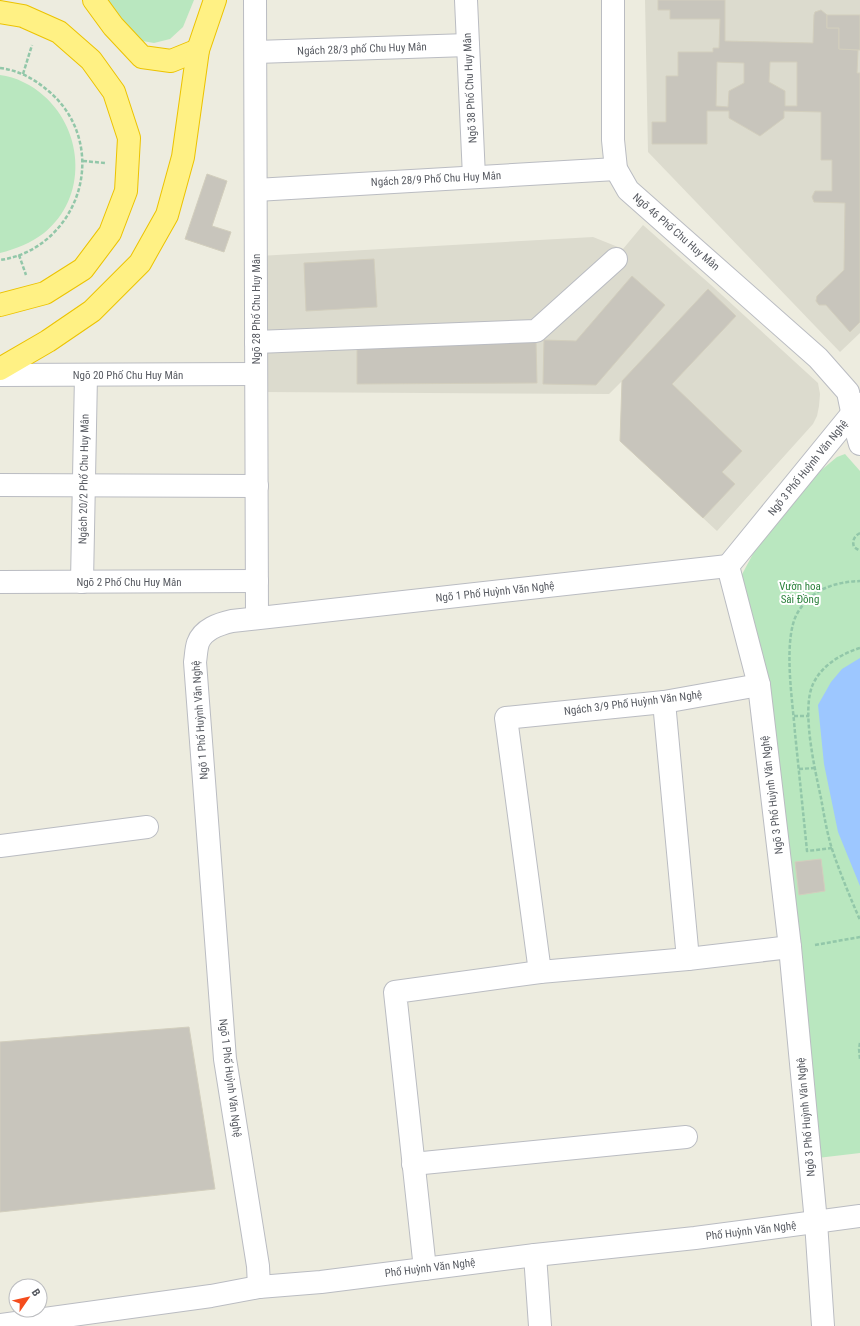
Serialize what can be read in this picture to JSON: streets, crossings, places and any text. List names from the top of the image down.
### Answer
{
  "streets": {
    "street": [
      "Ngách 28/3 phố Chu Huy Mân",
      "Ngõ 38 Phố Chu Huy Mân",
      "Ngách 28/9 Phố Chu Huy Mân",
      "Ngõ 46 Phố Chu Huy Mân",
      "Ngõ 28 Phố Chu Huy Mân",
      "Ngõ 20 Phố Chu Huy Mân",
      "Ngõ 3 Phố Huỳnh Văn Nghệ",
      "Ngách 20/2 Phố Chu Huy Mân",
      "Ngõ 2 Phố Chu Huy Mân",
      "Ngõ 1 Phố Huỳnh Văn Nghệ",
      "Ngách 3/9 Phố Huỳnh Văn Nghệ",
      "Phố Huỳnh Văn Nghệ"
    ]
  },
  "crossings": [
    ["Ngách 28/3 phố Chu Huy Mân", "Ngõ 38 Phố Chu Huy Mân"],
    ["Ngách 28/3 phố Chu Huy Mân", "Ngõ 28 Phố Chu Huy Mân"],
    ["Ngõ 38 Phố Chu Huy Mân", "Ngách 28/9 Phố Chu Huy Mân"],
    ["Ngách 28/9 Phố Chu Huy Mân", "Ngõ 46 Phố Chu Huy Mân"],
    ["Ngách 28/9 Phố Chu Huy Mân", "Ngõ 28 Phố Chu Huy Mân"],
    ["Ngõ 46 Phố Chu Huy Mân", "Ngõ 3 Phố Huỳnh Văn Nghệ"],
    ["Ngõ 28 Phố Chu Huy Mân", "Ngõ 20 Phố Chu Huy Mân"],
    ["Ngõ 28 Phố Chu Huy Mân", "Ngõ 2 Phố Chu Huy Mân"],
    ["Ngõ 28 Phố Chu Huy Mân", "Ngõ 1 Phố Huỳnh Văn Nghệ"],
    ["Ngõ 20 Phố Chu Huy Mân", "Ngách 20/2 Phố Chu Huy Mân"],
    ["Ngõ 3 Phố Huỳnh Văn Nghệ", "Ngõ 1 Phố Huỳnh Văn Nghệ"],
    ["Ngõ 3 Phố Huỳnh Văn Nghệ", "Ngách 3/9 Phố Huỳnh Văn Nghệ"],
    ["Ngõ 3 Phố Huỳnh Văn Nghệ", "Phố Huỳnh Văn Nghệ"],
    ["Ngách 20/2 Phố Chu Huy Mân", "Ngõ 2 Phố Chu Huy Mân"],
    ["Ngõ 1 Phố Huỳnh Văn Nghệ", "Phố Huỳnh Văn Nghệ"]
  ],
  "parks": ["Vườn hoa Sài Đồng"],
  "north": "top right"
}
